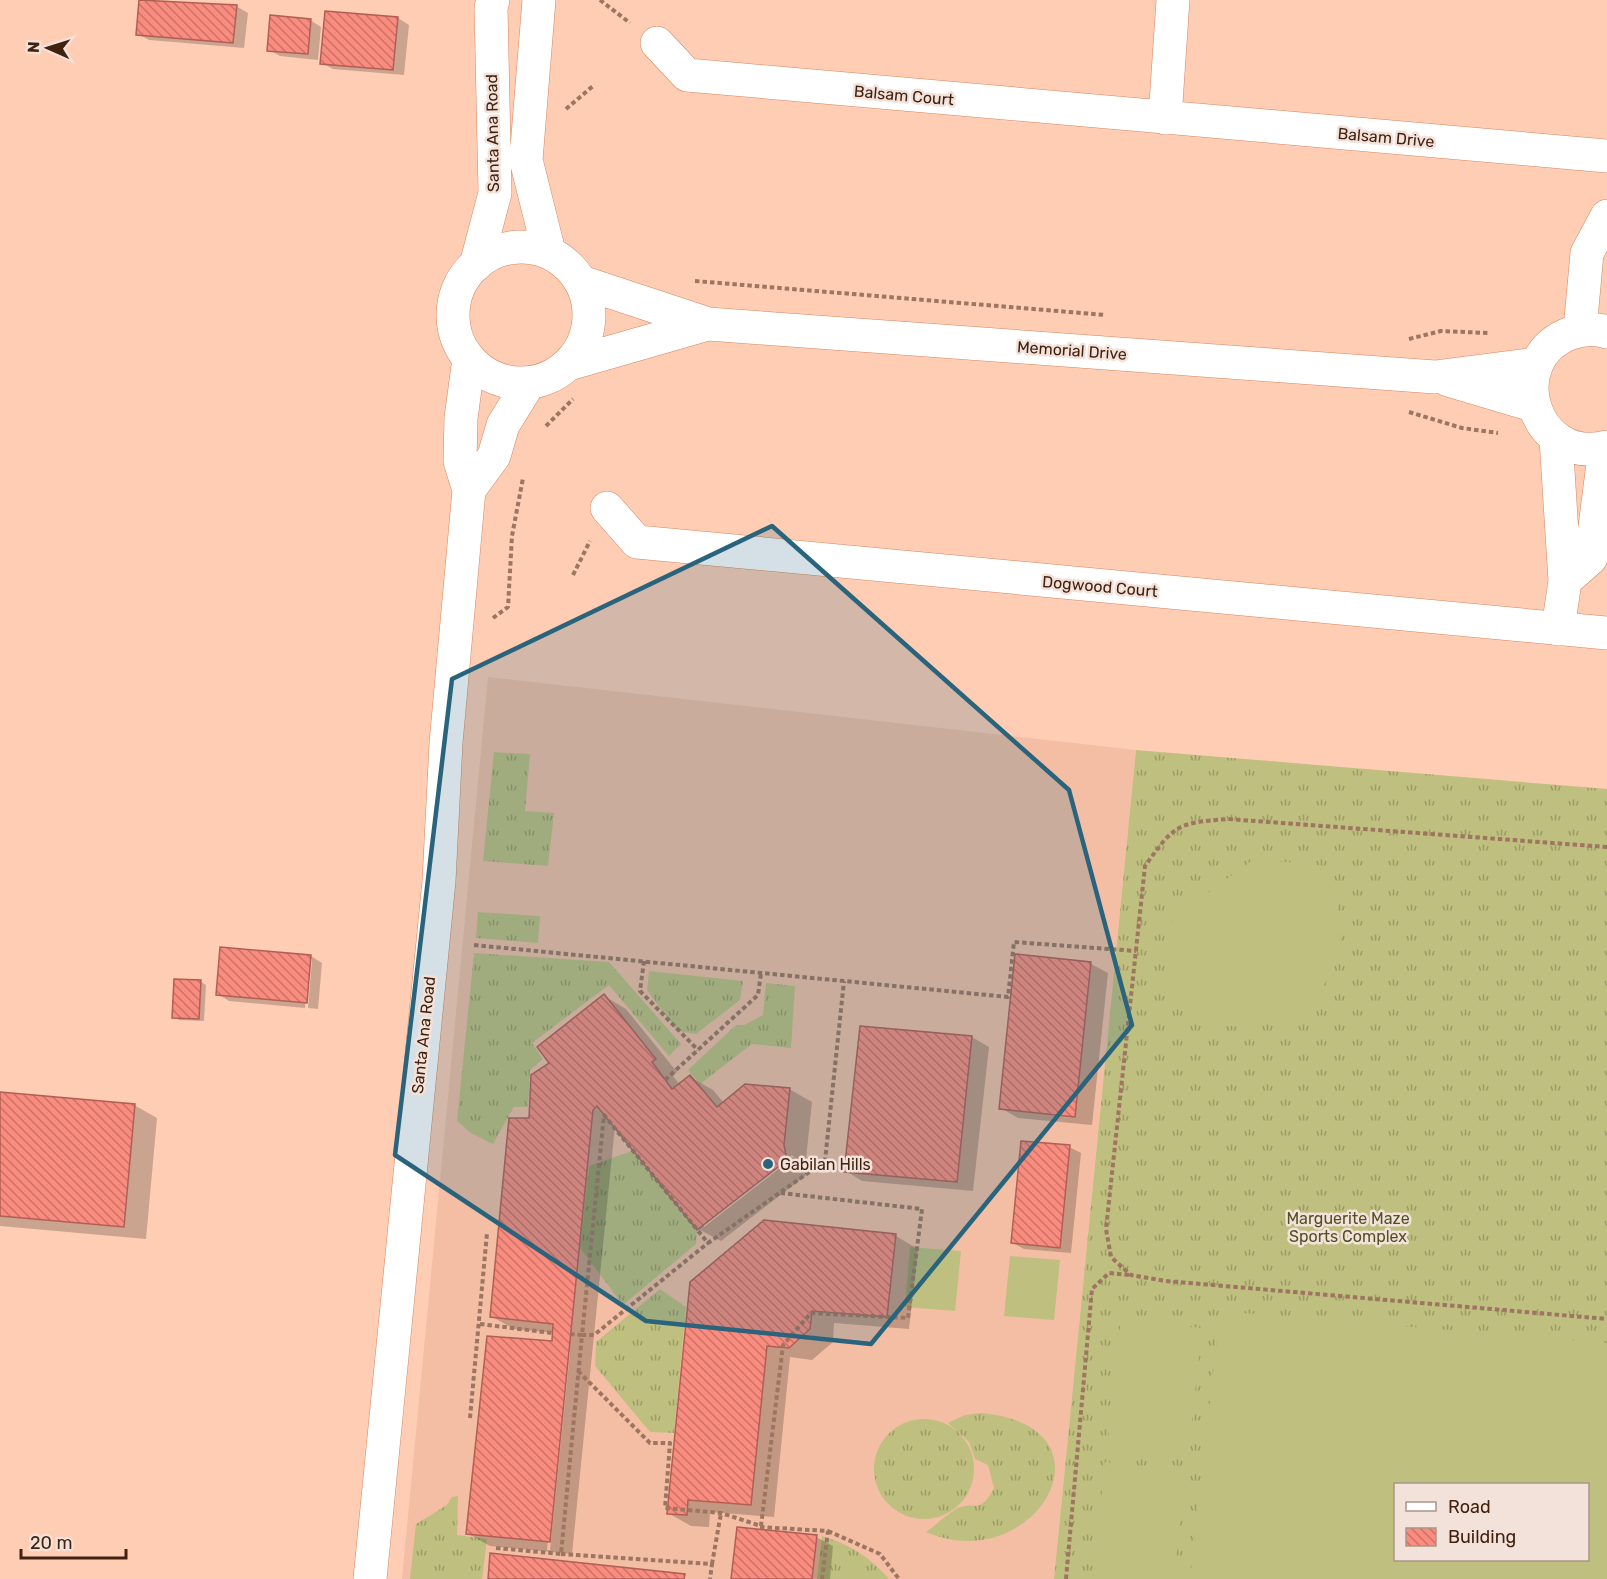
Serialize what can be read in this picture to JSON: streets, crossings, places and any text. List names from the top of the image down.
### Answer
{
  "streets": {
    "street": [
      "Balsam Court",
      "Santa Ana Road",
      "Balsam Drive",
      "Memorial Drive",
      "Dogwood Court"
    ]
  },
  "crossings": [
    ["Balsam Court", "Balsam Drive"]
  ],
  "parks": ["Marguerite Maze Sports Complex"],
  "places": ["Gabilan Hills"],
  "legend": ["Road", "Building"],
  "scale_bar": "20 m",
  "north": "left"
}
